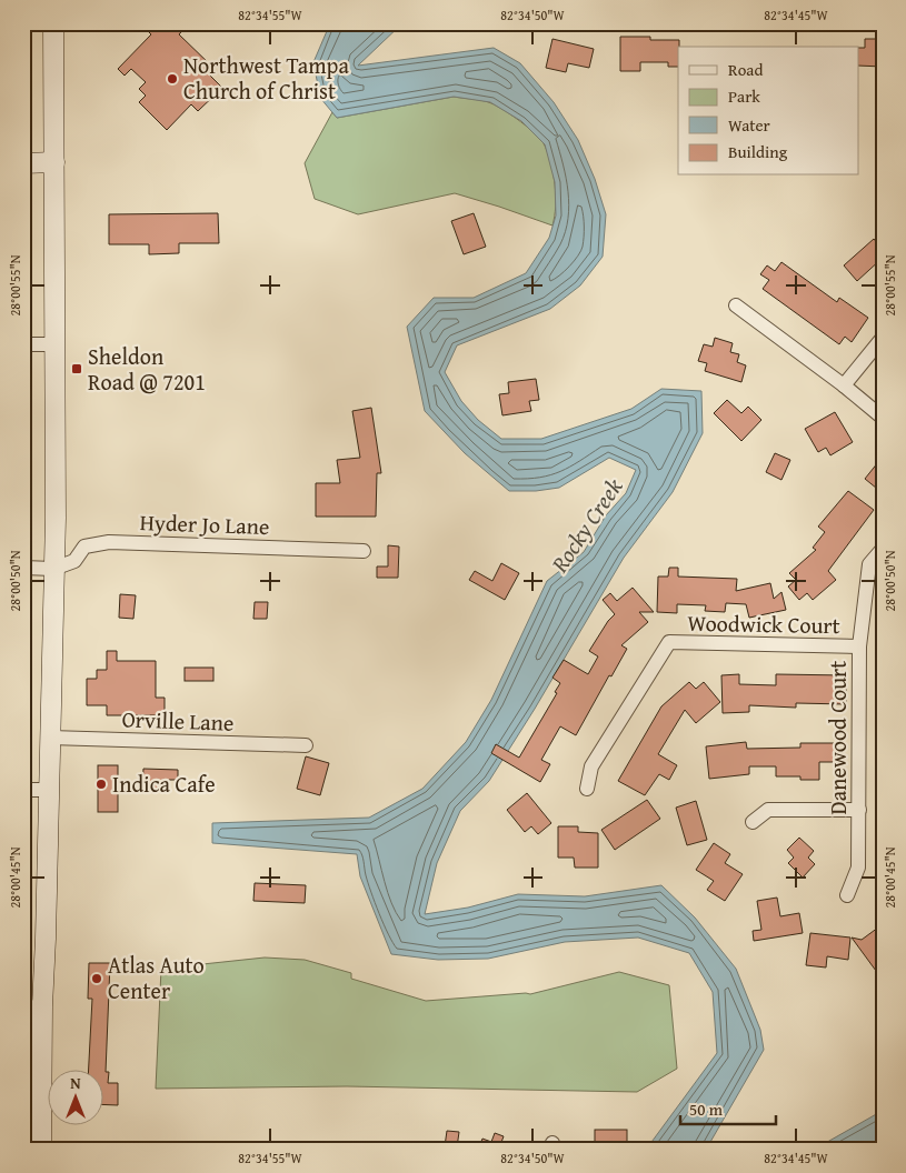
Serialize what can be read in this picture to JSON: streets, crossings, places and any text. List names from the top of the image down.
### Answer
{
  "streets": {
    "street": [
      "Hyder Jo Lane",
      "Woodwick Court",
      "Orville Lane",
      "Danewood Court"
    ]
  },
  "crossings": [
    ["Woodwick Court", "Danewood Court"]
  ],
  "water": ["Rocky Creek"],
  "places": {
    "other": ["Northwest Tampa Church of Christ", "Indica Cafe", "Atlas Auto Center"],
    "transit": ["Sheldon Road @ 7201"]
  },
  "legend": [
    "Road",
    "Park",
    "Water",
    "Building"
  ],
  "scale_bar": "50 m",
  "north": "top",
  "coordinates": [
    "82°34'55\"W",
    "82°34'50\"W",
    "82°34'45\"W",
    "28°00'55\"N",
    "28°00'50\"N",
    "28°00'45\"N"
  ]
}
